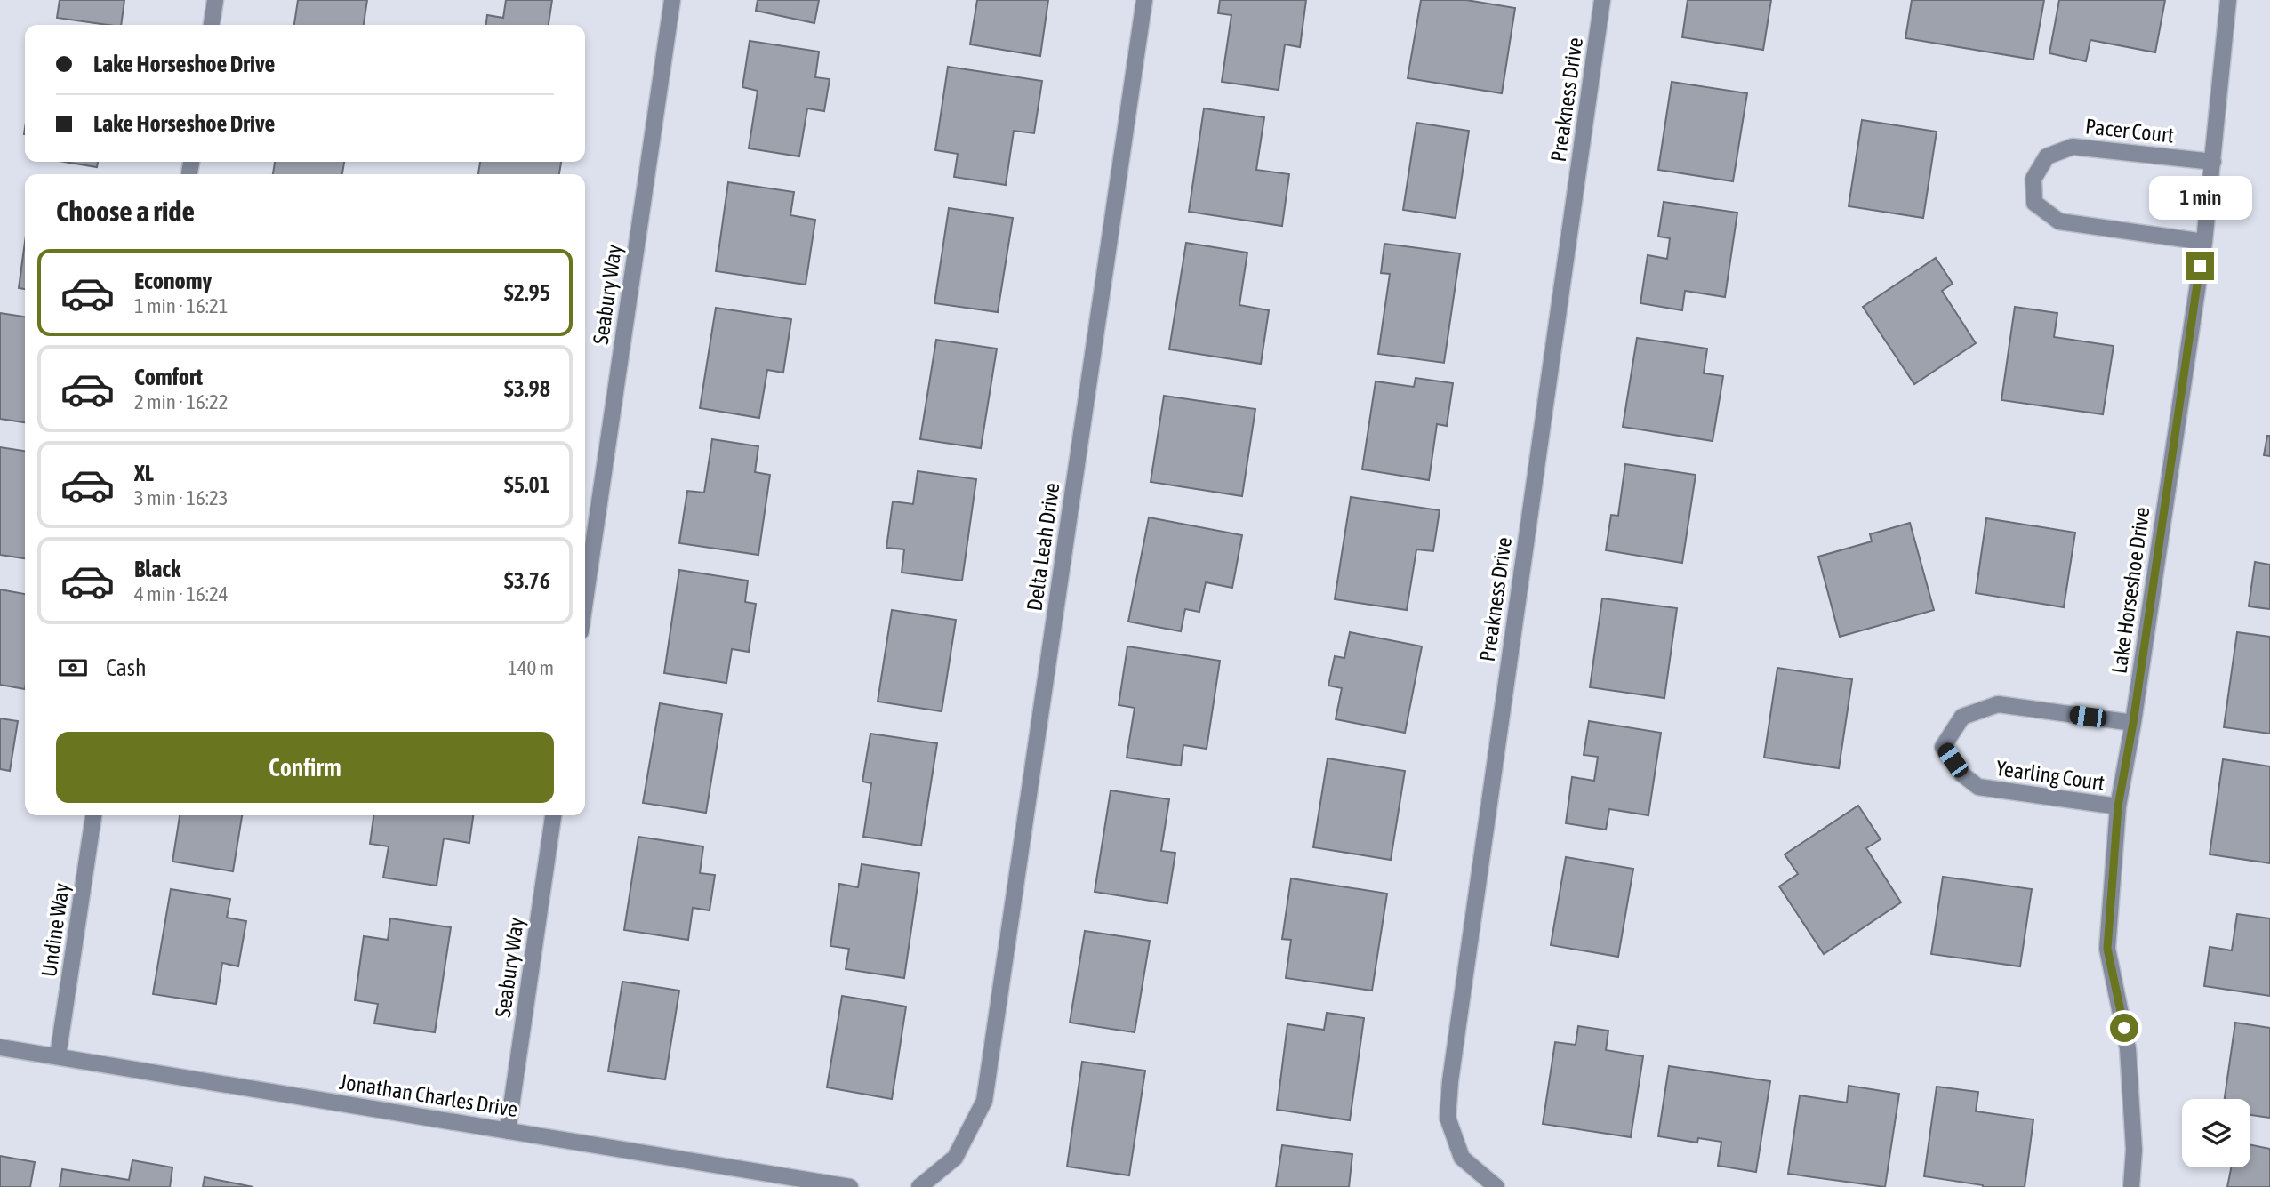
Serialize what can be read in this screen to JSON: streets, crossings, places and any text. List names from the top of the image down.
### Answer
{
  "streets": {
    "street": [
      "Preakness Drive",
      "Pacer Court",
      "Seabury Way",
      "Delta Leah Drive",
      "Lake Horseshoe Drive",
      "Yearling Court",
      "Undine Way",
      "Jonathan Charles Drive"
    ]
  },
  "crossings": [
    ["Pacer Court", "Lake Horseshoe Drive"],
    ["Seabury Way", "Jonathan Charles Drive"],
    ["Lake Horseshoe Drive", "Yearling Court"],
    ["Undine Way", "Jonathan Charles Drive"]
  ],
  "page": {
    "banner": ["Lake Horseshoe Drive", "Lake Horseshoe Drive"],
    "heading": "Choose a ride",
    "bubble": "1 min",
    "list": [
      {
        "name": "Economy",
        "note": "1 min · 16:21",
        "value": "$2.95"
      },
      {
        "name": "Comfort",
        "note": "2 min · 16:22",
        "value": "$3.98"
      },
      {
        "name": "XL",
        "note": "3 min · 16:23",
        "value": "$5.01"
      },
      {
        "name": "Black",
        "note": "4 min · 16:24",
        "value": "$3.76"
      }
    ],
    "pay": ["Cash", "140 m"],
    "buttons": "Confirm"
  }
}
